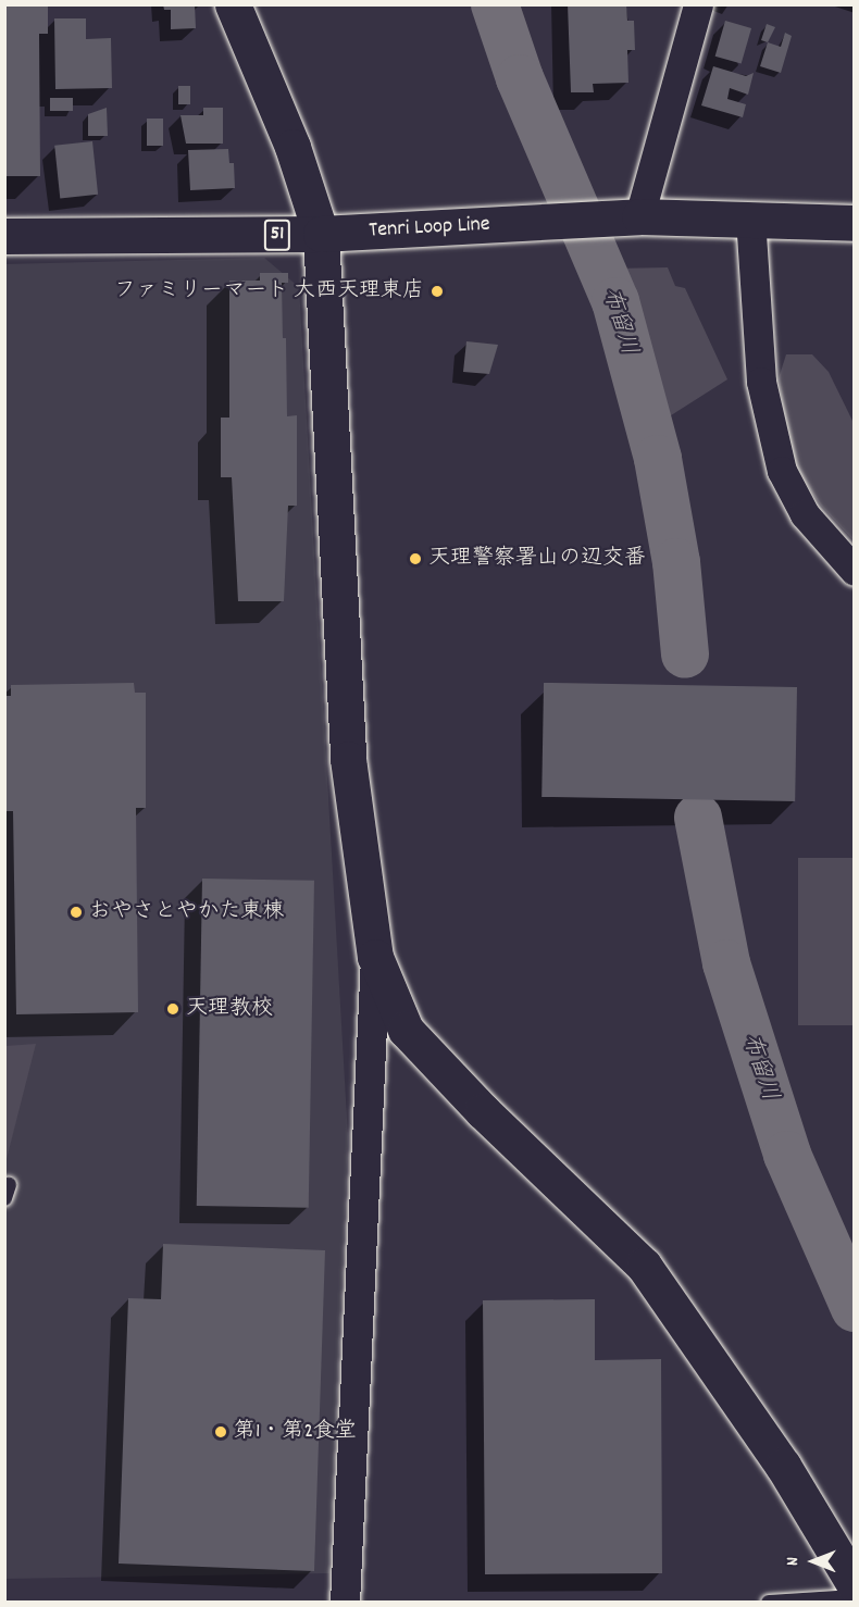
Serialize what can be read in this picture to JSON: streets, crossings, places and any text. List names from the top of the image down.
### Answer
{
  "streets": {
    "street": ["Tenri Loop Line", "51"]
  },
  "water": ["布留川"],
  "places": [
    "ファミリーマート 大西天理東店",
    "天理警察署山の辺交番",
    "おやさとやかた東棟",
    "天理教校",
    "第1・第2食堂"
  ],
  "north": "left"
}
